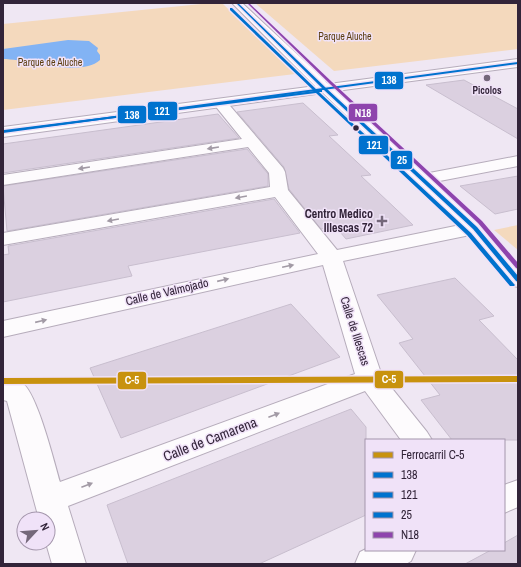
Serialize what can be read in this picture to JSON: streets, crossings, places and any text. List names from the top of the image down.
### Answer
{
  "streets": {
    "street": ["Calle de Valmojado", "Calle de Illescas", "Calle de Camarena"]
  },
  "crossings": [
    ["Calle de Valmojado", "Calle de Illescas"],
    ["Calle de Illescas", "Calle de Camarena"]
  ],
  "one_way": ["Calle de Camarena"],
  "parks": ["Parque Aluche", "Parque de Aluche"],
  "places": {
    "other": ["Picolos"],
    "health": ["Centro Medico Illescas 72"]
  },
  "lines": [
    "transit line 25",
    "transit line N18",
    "transit line 121",
    "transit line 138",
    "rail line C-5"
  ],
  "legend": [
    "Ferrocarril C-5",
    "138",
    "121",
    "25",
    "N18"
  ],
  "north": "top right"
}
